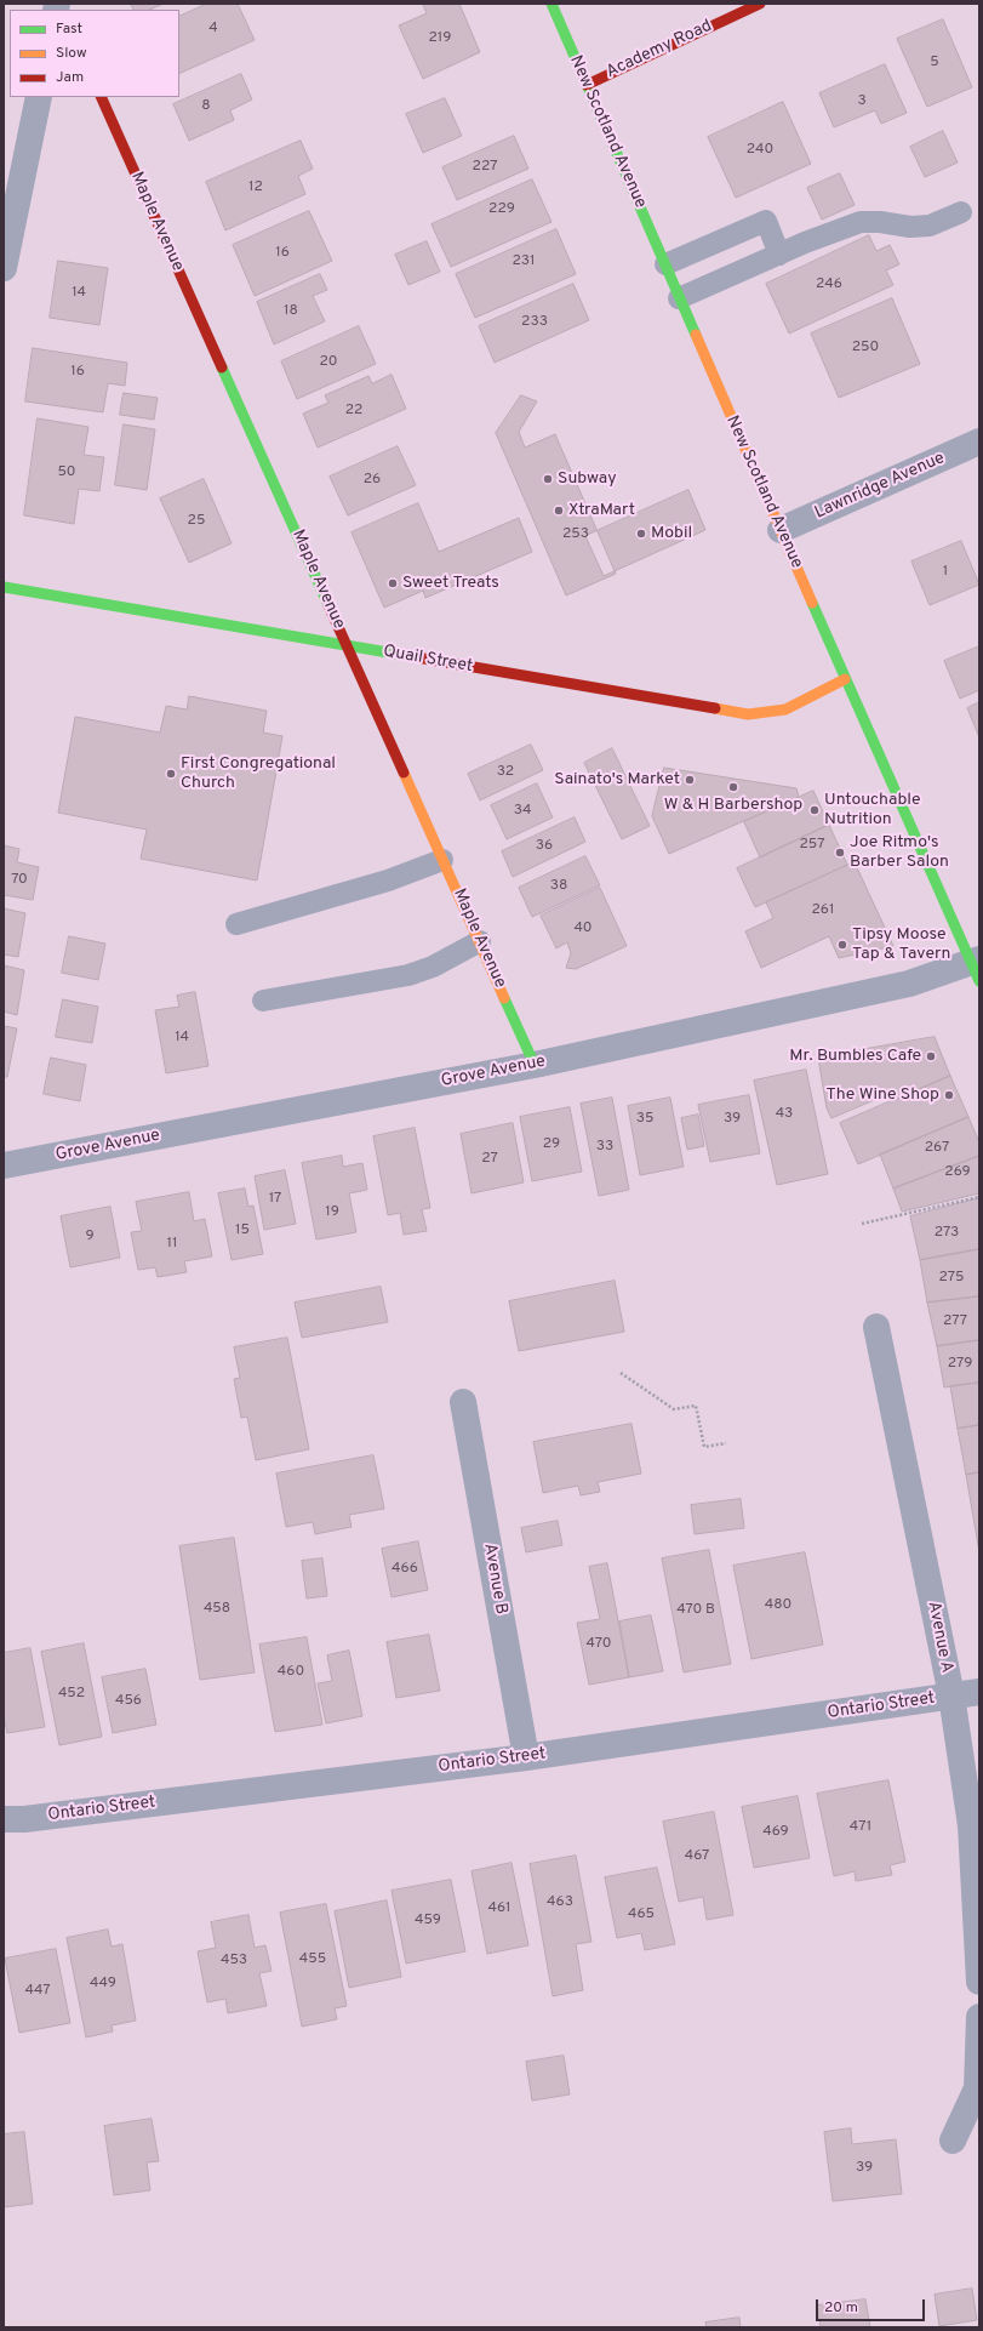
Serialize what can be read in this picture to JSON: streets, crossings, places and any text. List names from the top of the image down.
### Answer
{
  "streets": {
    "street": [
      "Academy Road",
      "New Scotland Avenue",
      "Maple Avenue",
      "Lawnridge Avenue",
      "Quail Street",
      "Grove Avenue",
      "Avenue B",
      "Avenue A",
      "Ontario Street"
    ]
  },
  "crossings": [
    ["Academy Road", "New Scotland Avenue"],
    ["New Scotland Avenue", "Lawnridge Avenue"],
    ["New Scotland Avenue", "Quail Street"],
    ["New Scotland Avenue", "Grove Avenue"],
    ["Maple Avenue", "Quail Street"],
    ["Maple Avenue", "Grove Avenue"],
    ["Avenue B", "Ontario Street"],
    ["Avenue A", "Ontario Street"]
  ],
  "places": [
    "Subway",
    "XtraMart",
    "Mobil",
    "Sweet Treats",
    "First Congregational Church",
    "Sainato's Market",
    "W & H Barbershop",
    "Untouchable Nutrition",
    "Joe Ritmo's Barber Salon",
    "Tipsy Moose Tap & Tavern",
    "Mr. Bumbles Cafe",
    "The Wine Shop"
  ],
  "house_numbers": [
    "4",
    "219",
    "5",
    "3",
    "8",
    "240",
    "227",
    "12",
    "229",
    "16",
    "231",
    "246",
    "14",
    "18",
    "233",
    "250",
    "20",
    "16",
    "22",
    "50",
    "26",
    "25",
    "253",
    "1",
    "32",
    "34",
    "257",
    "36",
    "70",
    "38",
    "261",
    "40",
    "14",
    "43",
    "35",
    "39",
    "29",
    "33",
    "267",
    "27",
    "269",
    "17",
    "19",
    "15",
    "273",
    "9",
    "11",
    "275",
    "277",
    "279",
    "466",
    "480",
    "458",
    "470 B",
    "470",
    "460",
    "452",
    "456",
    "471",
    "469",
    "467",
    "463",
    "461",
    "465",
    "459",
    "455",
    "453",
    "449",
    "447",
    "39"
  ],
  "legend": ["Fast", "Slow", "Jam"],
  "scale_bar": "20 m"
}
